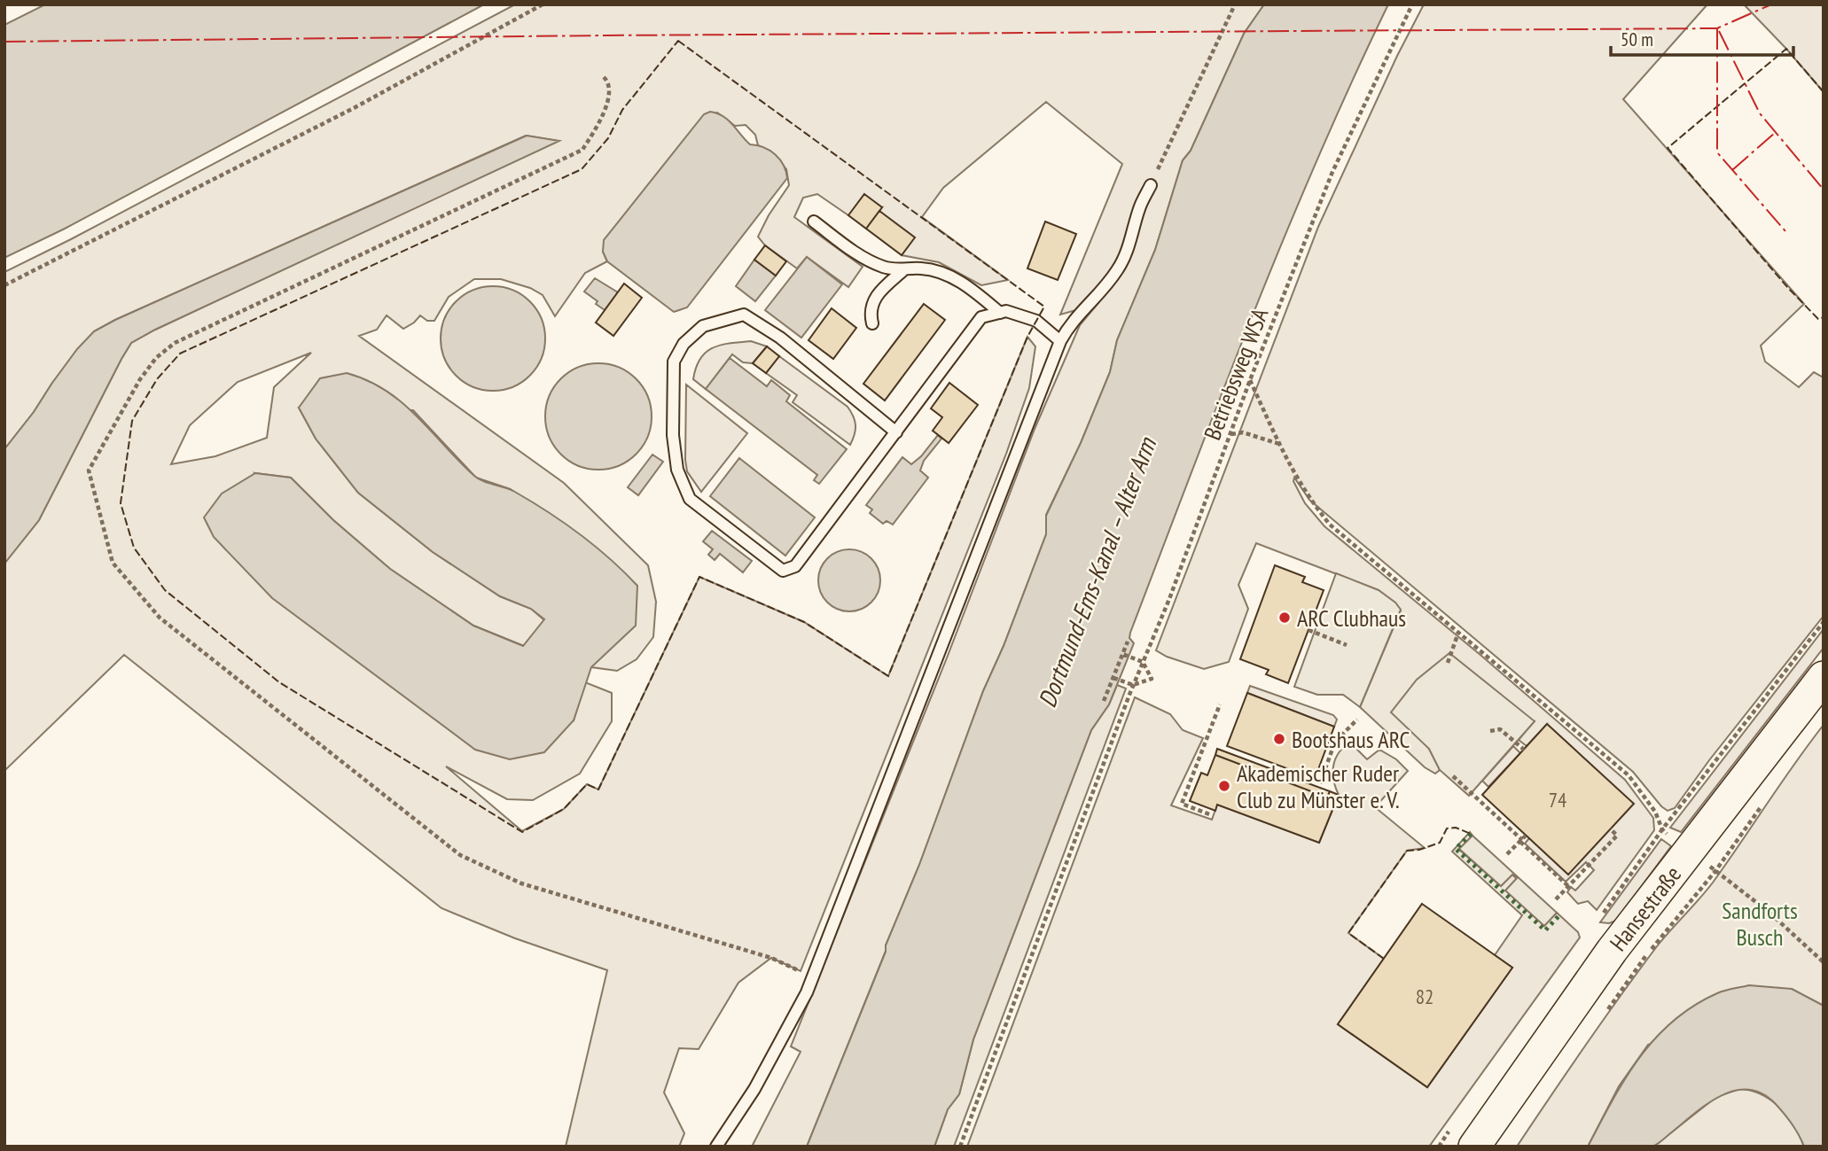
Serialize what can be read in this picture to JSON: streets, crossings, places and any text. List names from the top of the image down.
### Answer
{
  "streets": {
    "main road": ["Hansestraße"],
    "path": ["Betriebsweg WSA"]
  },
  "water": ["Dortmund-Ems-Kanal – Alter Arm"],
  "parks": ["Sandforts Busch"],
  "places": ["ARC Clubhaus", "Bootshaus ARC", "Akademischer Ruder Club zu Münster e. V."],
  "house_numbers": ["74", "82"],
  "scale_bar": "50 m"
}
